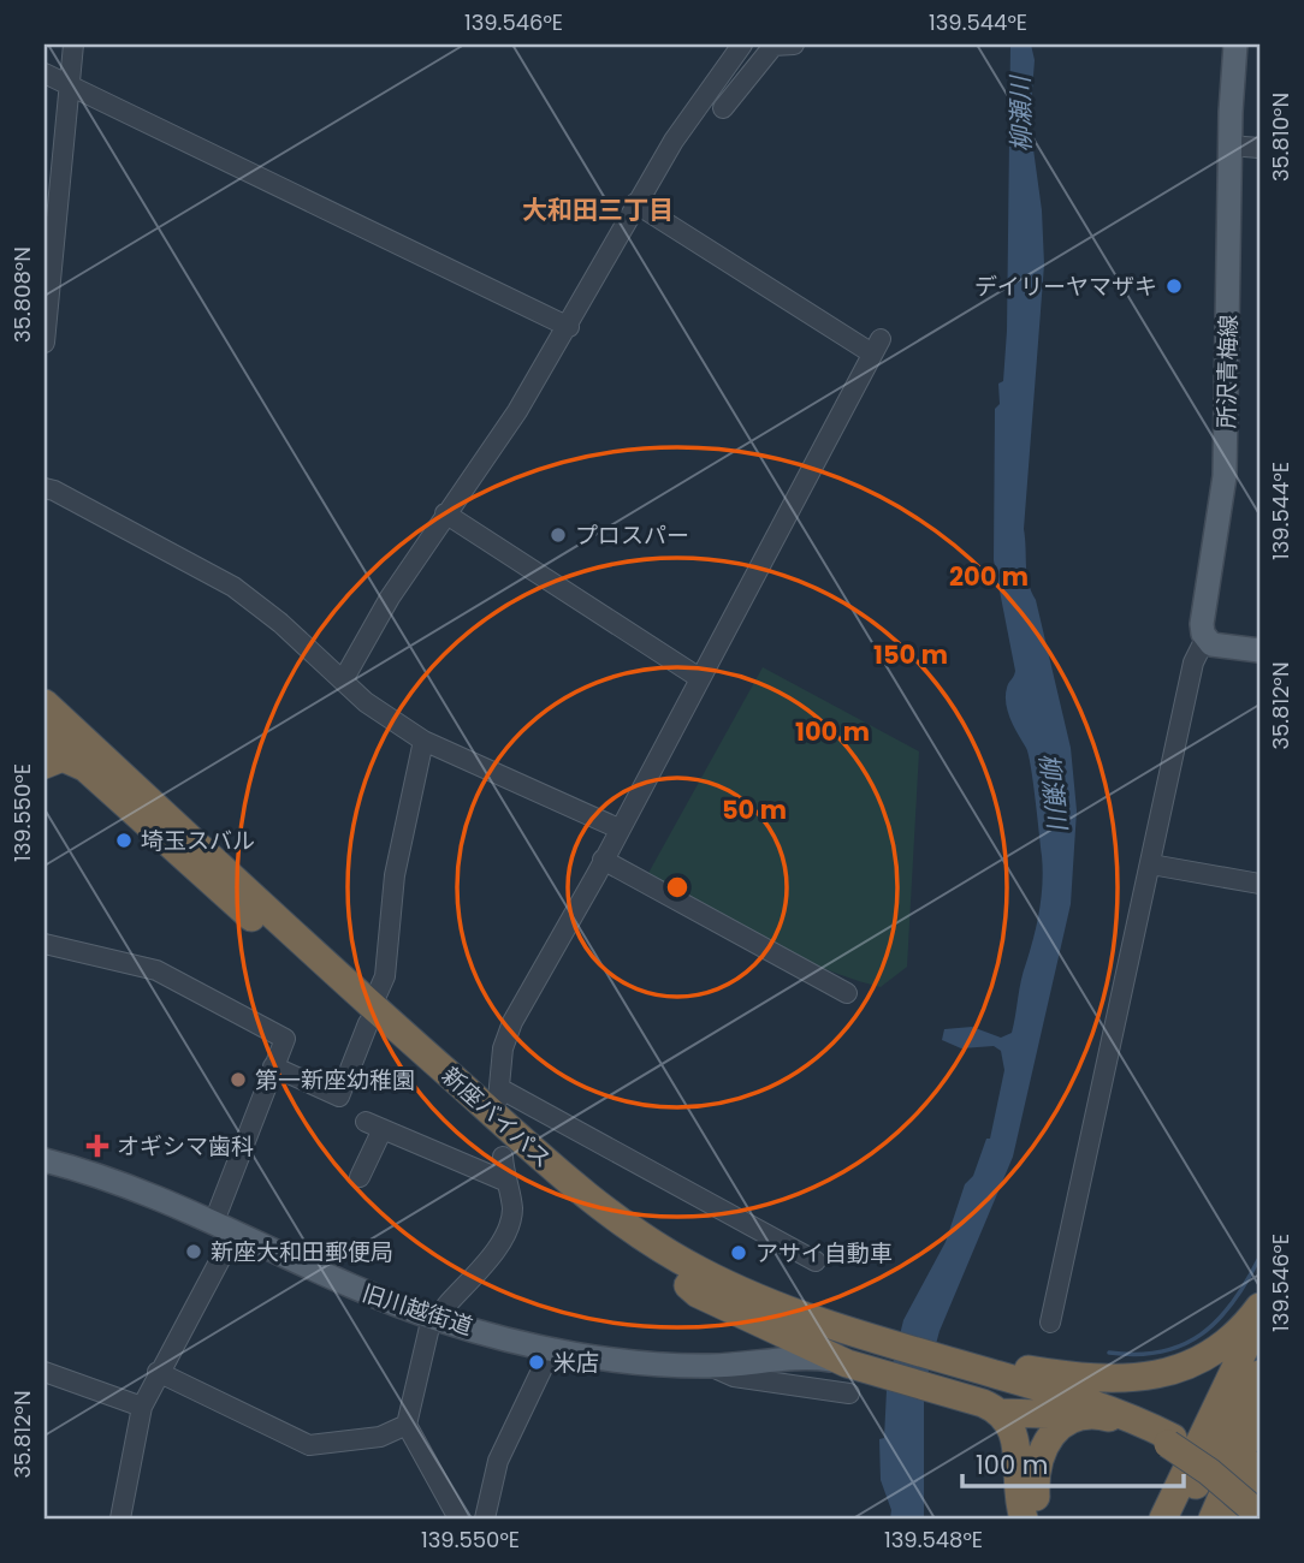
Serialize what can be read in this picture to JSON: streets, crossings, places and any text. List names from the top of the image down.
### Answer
{
  "streets": {
    "highway": ["新座バイパス"],
    "main road": ["所沢青梅線", "旧川越街道"]
  },
  "crossings": [
    ["新座バイパス", "旧川越街道"]
  ],
  "districts": ["大和田三丁目"],
  "water": ["柳瀬川"],
  "places": {
    "other": [
      "デイリーヤマザキ",
      "プロスパー",
      "埼玉スバル",
      "第一新座幼稚園",
      "新座大和田郵便局",
      "アサイ自動車",
      "米店"
    ],
    "health": ["オギシマ歯科"]
  },
  "scale_bar": "100 m",
  "coordinates": [
    "139.546°E",
    "139.544°E",
    "35.810°N",
    "35.808°N",
    "35.812°N",
    "139.550°E",
    "139.548°E"
  ],
  "rings": [
    "200 m",
    "150 m",
    "100 m",
    "50 m"
  ]
}
